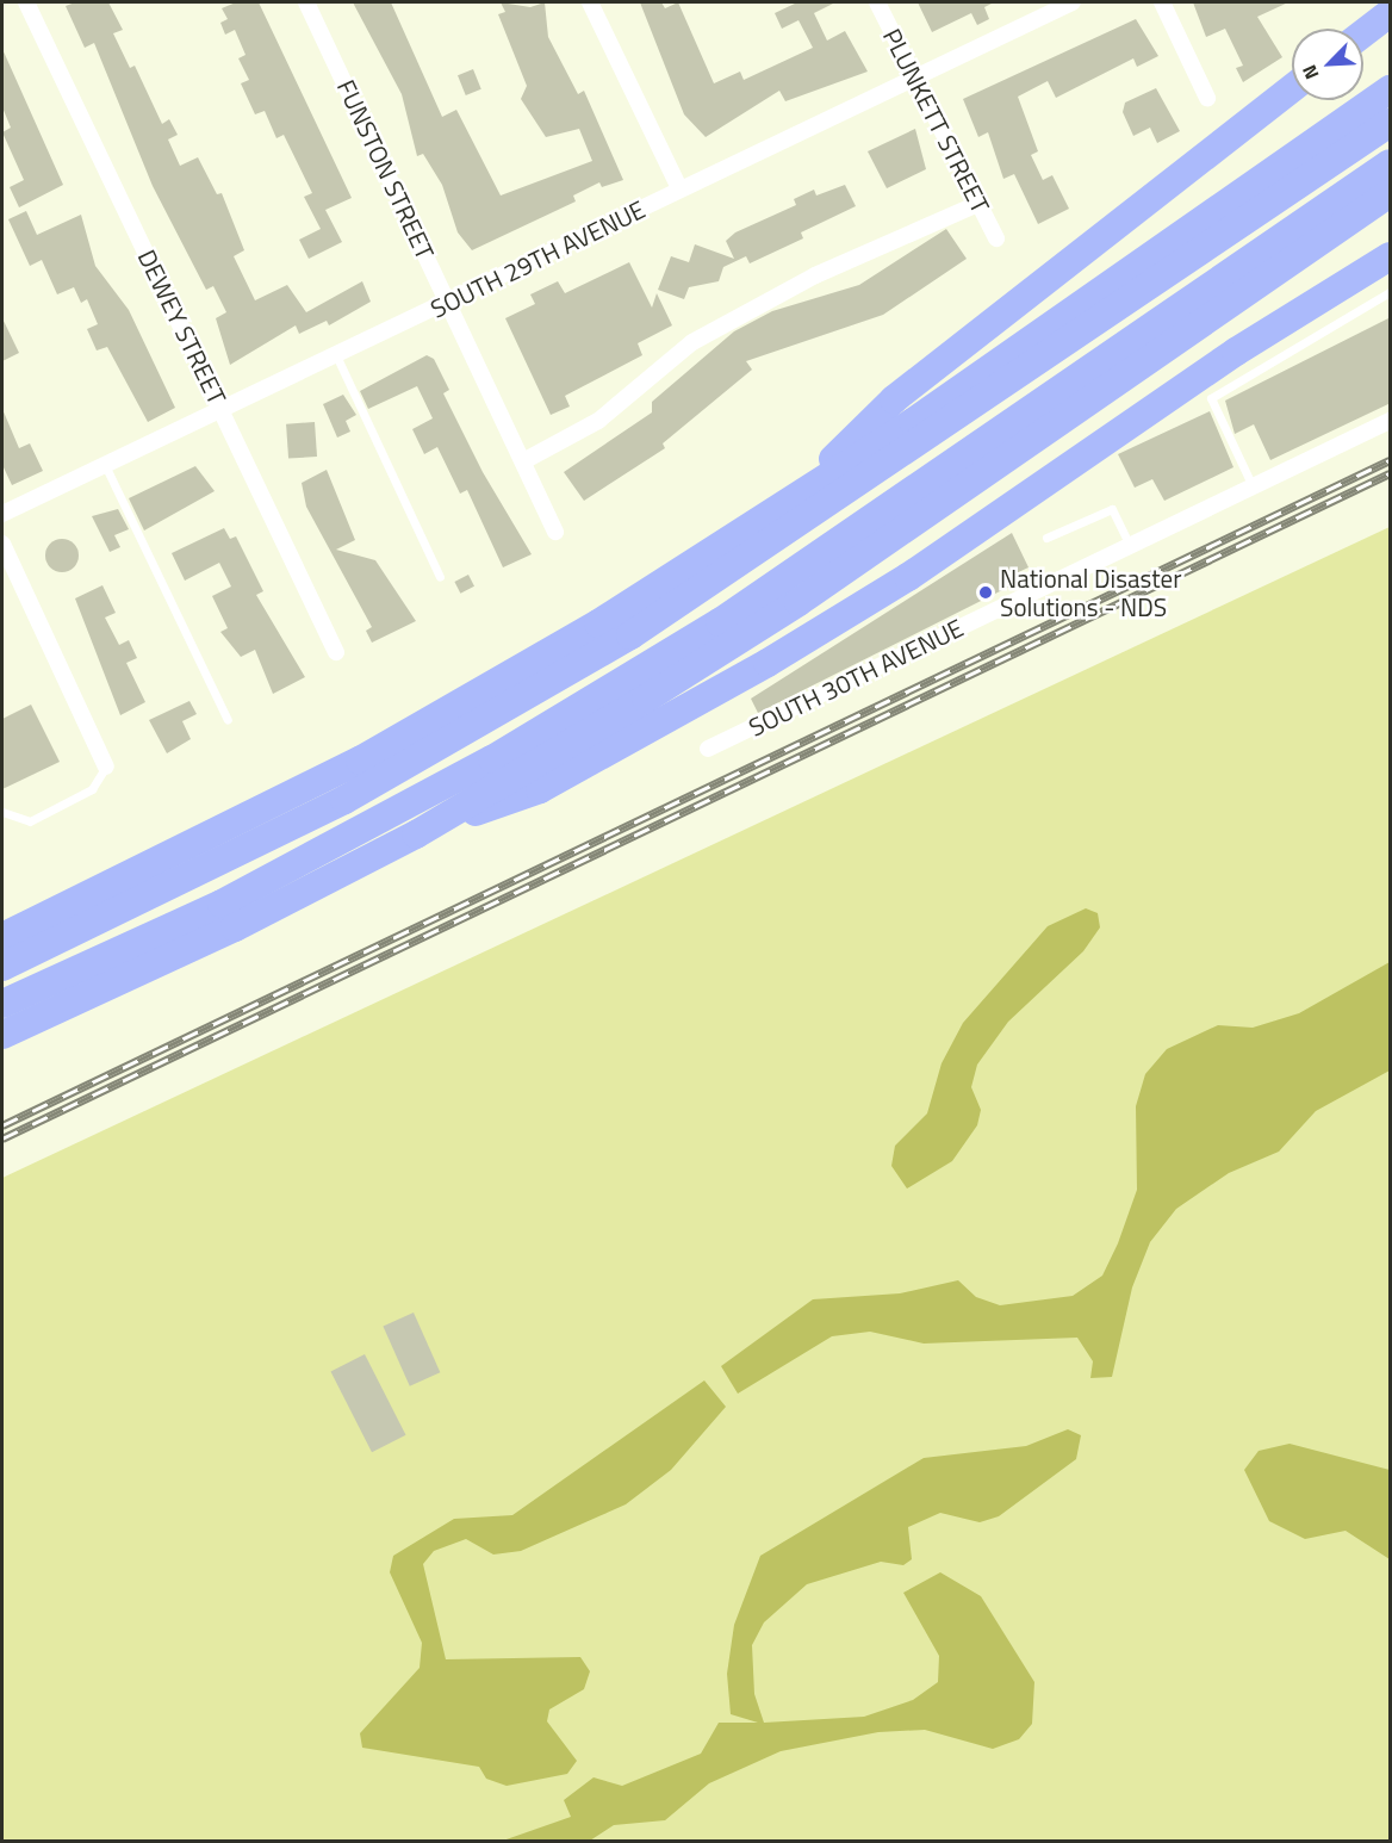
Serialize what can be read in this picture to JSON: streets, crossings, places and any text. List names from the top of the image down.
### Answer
{
  "streets": {
    "street": [
      "PLUNKETT STREET",
      "FUNSTON STREET",
      "SOUTH 29TH AVENUE",
      "DEWEY STREET",
      "SOUTH 30TH AVENUE"
    ]
  },
  "crossings": [
    ["PLUNKETT STREET", "SOUTH 29TH AVENUE"],
    ["FUNSTON STREET", "SOUTH 29TH AVENUE"],
    ["SOUTH 29TH AVENUE", "DEWEY STREET"]
  ],
  "places": ["National Disaster Solutions - NDS"],
  "north": "bottom left"
}
